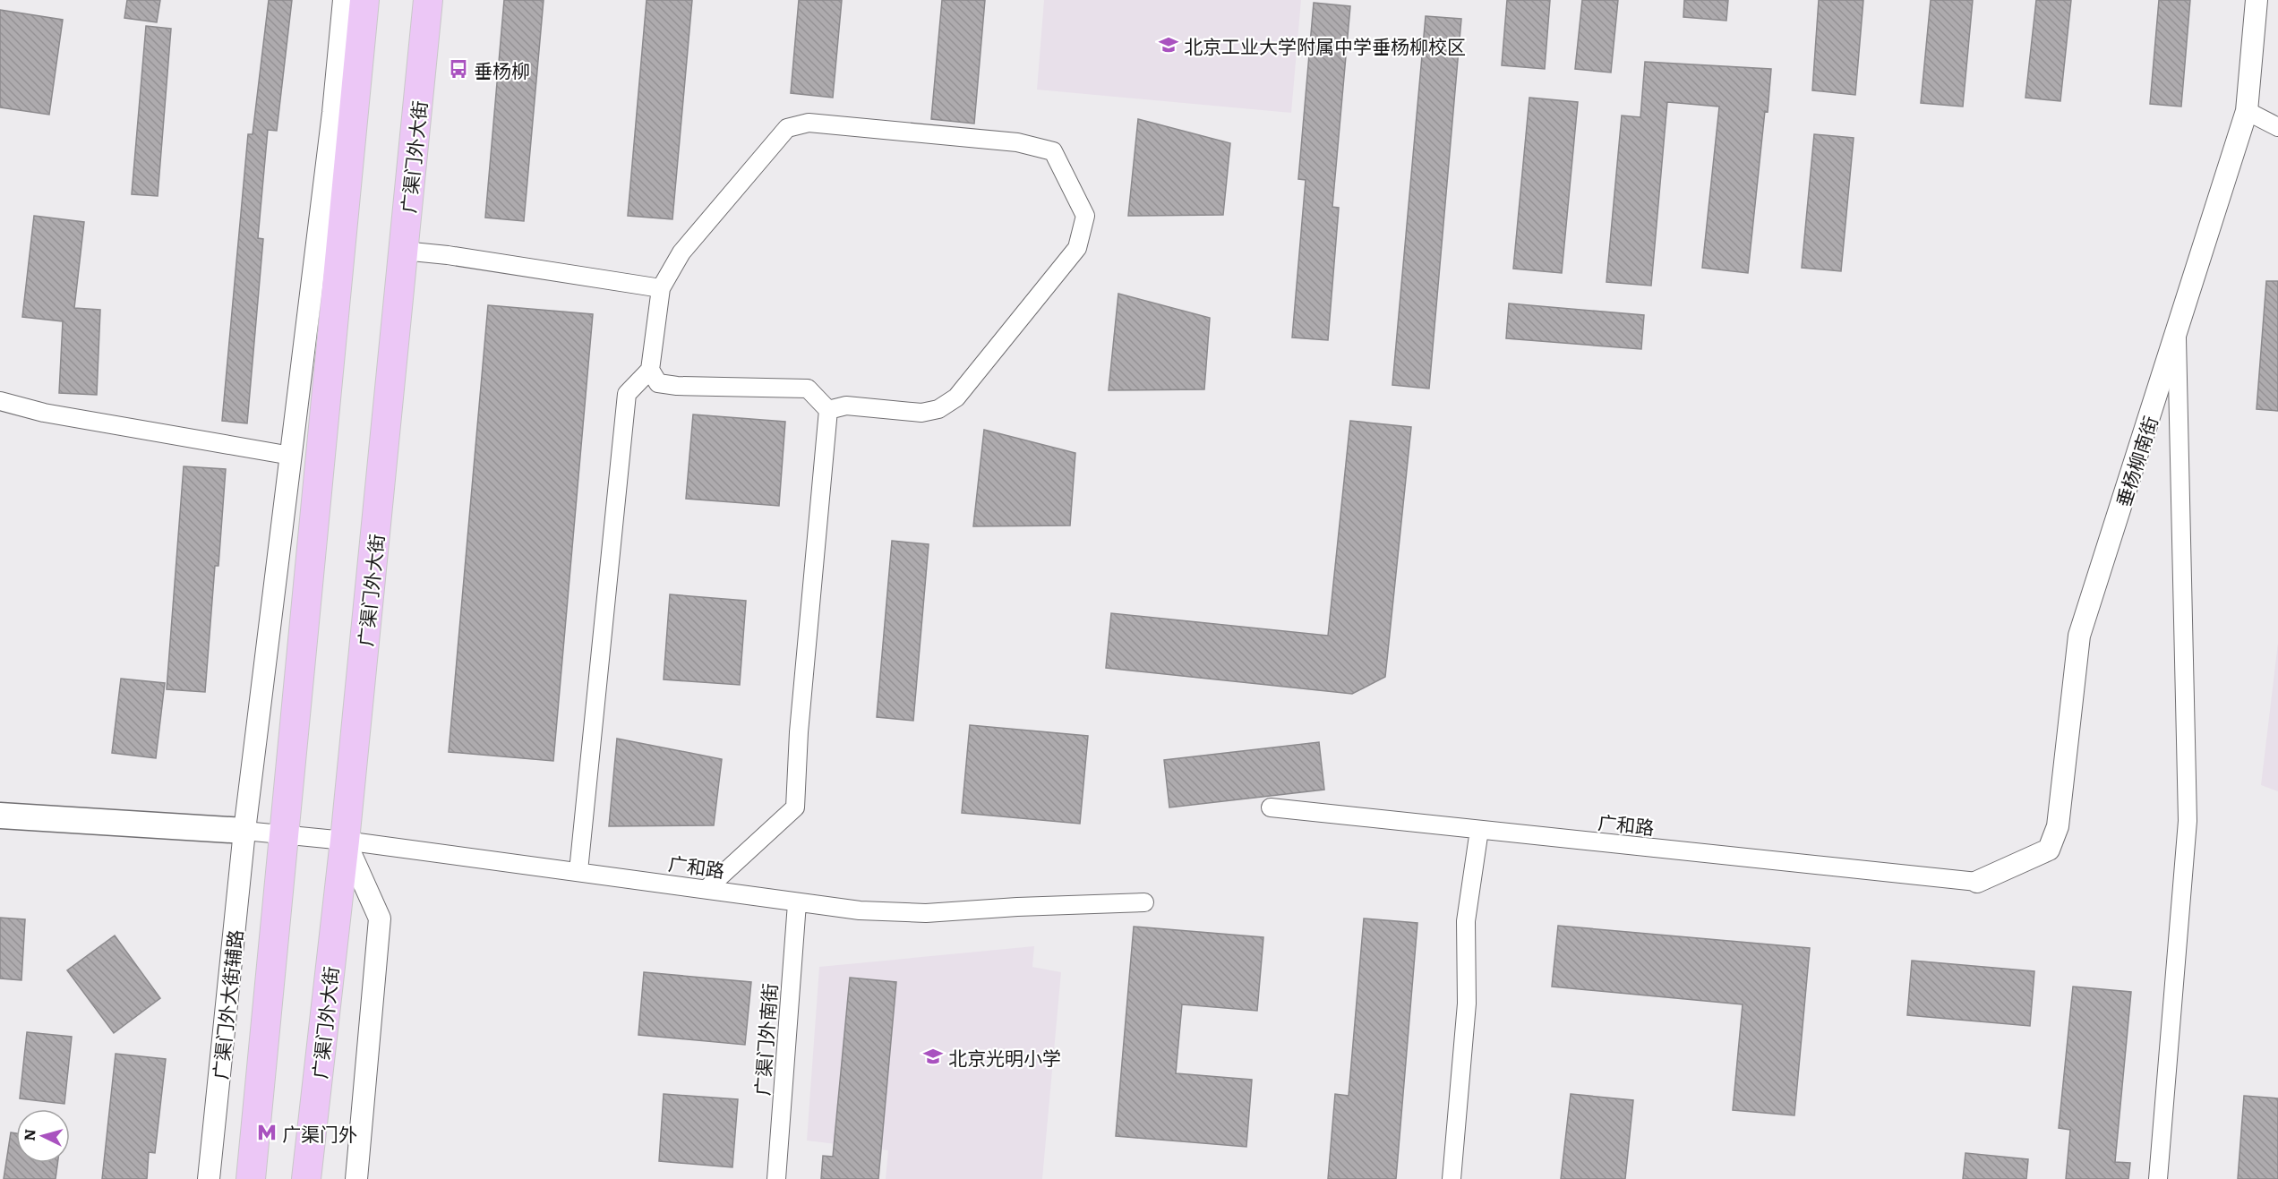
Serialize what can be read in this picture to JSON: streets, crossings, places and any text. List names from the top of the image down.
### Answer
{
  "streets": {
    "main road": ["广渠门外大街"],
    "street": [
      "垂杨柳南街",
      "广和路",
      "广渠门外大街辅路",
      "广渠门外南街"
    ]
  },
  "crossings": [
    ["广渠门外大街", "广和路"],
    ["垂杨柳南街", "广和路"],
    ["广和路", "广渠门外大街辅路"],
    ["广和路", "广渠门外南街"]
  ],
  "places": {
    "school or university": ["北京工业大学附属中学垂杨柳校区", "北京光明小学"],
    "bus stop": ["垂杨柳"],
    "metro station": ["广渠门外"]
  },
  "north": "left"
}
